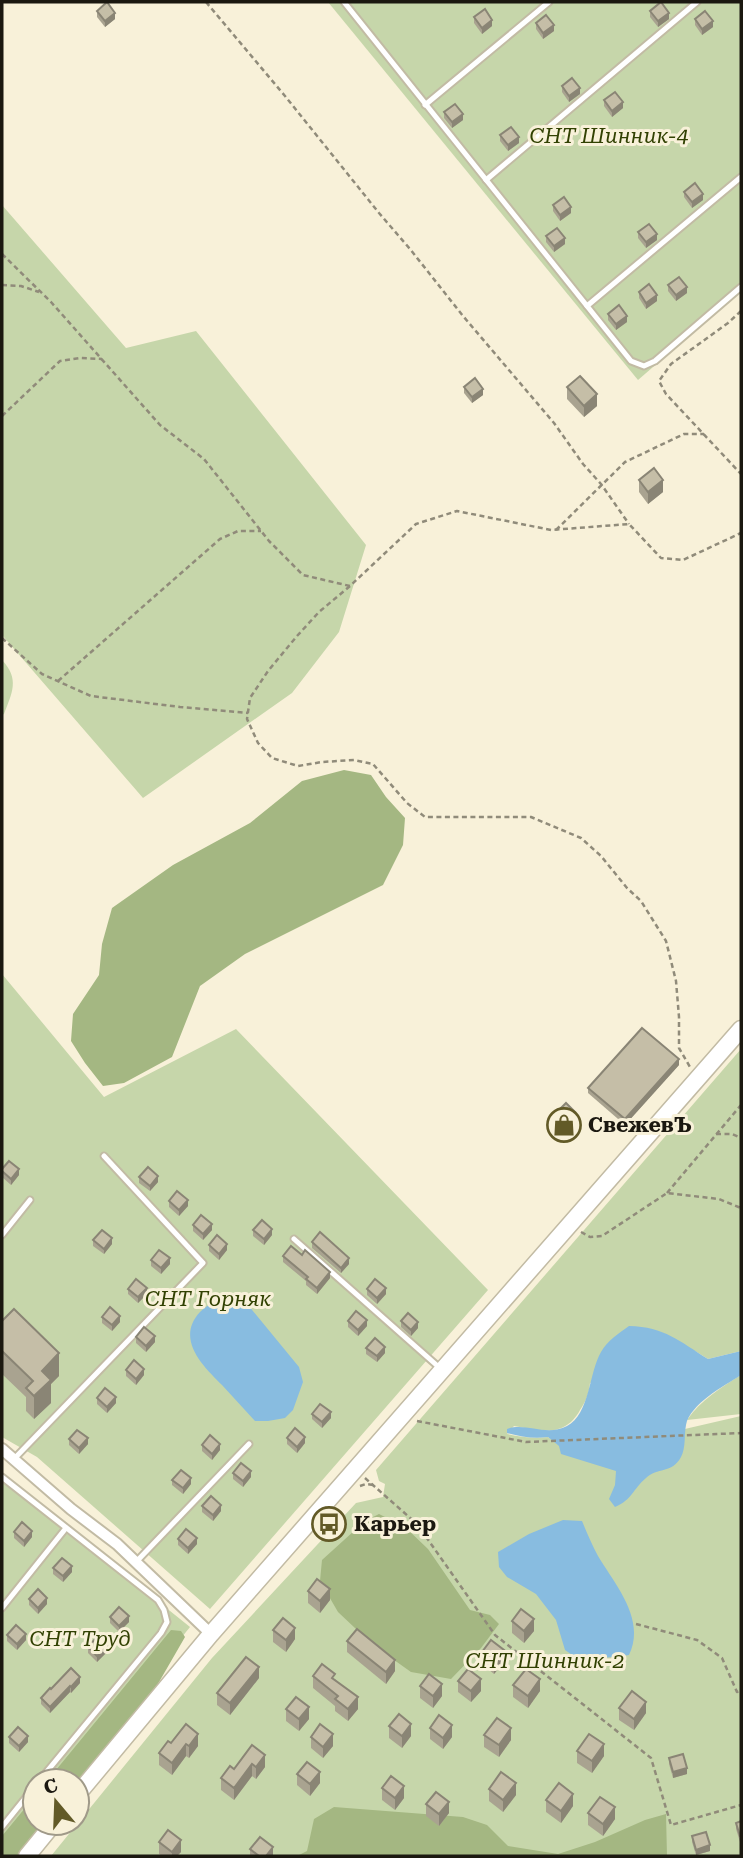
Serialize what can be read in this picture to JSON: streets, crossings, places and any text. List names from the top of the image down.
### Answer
{
  "parks": [
    "СНТ Шинник-4",
    "СНТ Горняк",
    "СНТ Труд",
    "СНТ Шинник-2"
  ],
  "places": {
    "shop": ["СвежевЪ"],
    "bus stop": ["Карьер"]
  },
  "north": "top"
}
